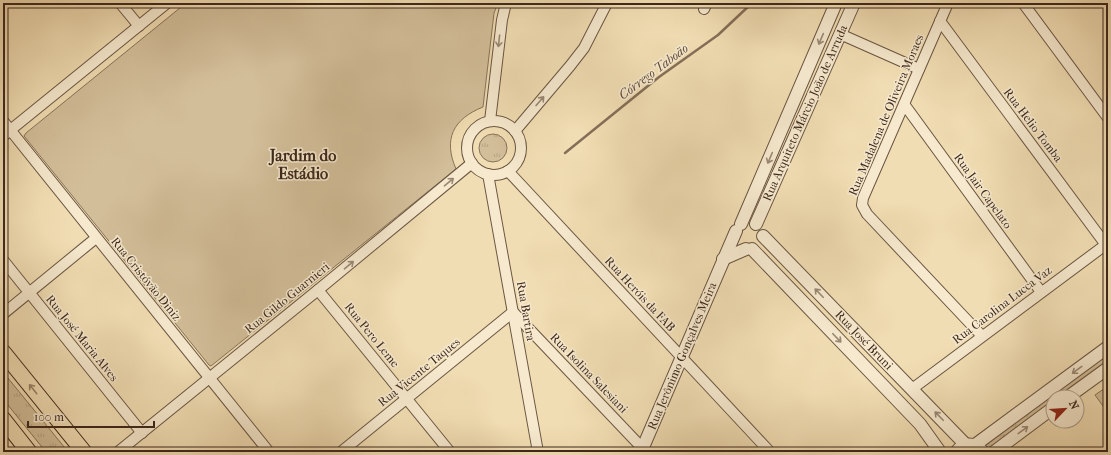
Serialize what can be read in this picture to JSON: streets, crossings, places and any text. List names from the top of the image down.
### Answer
{
  "streets": {
    "street": [
      "Rua Arquiteto Márcio João de Arruda",
      "Rua Madalena de Oliveira Moraes",
      "Rua Helio Tomba",
      "Rua Jair Capelato",
      "Rua Cristóvão Diniz",
      "Rua Heróis da FAB",
      "Rua Gildo Guarnieri",
      "Rua Carolina Lucca Vaz",
      "Rua Bartira",
      "Rua Pero Leme",
      "Rua José Maria Alves",
      "Rua José Bruni",
      "Rua Jerônimo Gonçalves Meira",
      "Rua Vicente Taques",
      "Rua Isolina Salesiani"
    ]
  },
  "crossings": [
    ["Rua Arquiteto Márcio João de Arruda", "Rua José Bruni"],
    ["Rua Arquiteto Márcio João de Arruda", "Rua Jerônimo Gonçalves Meira"],
    ["Rua Madalena de Oliveira Moraes", "Rua Helio Tomba"],
    ["Rua Madalena de Oliveira Moraes", "Rua Jair Capelato"],
    ["Rua Madalena de Oliveira Moraes", "Rua Carolina Lucca Vaz"],
    ["Rua Helio Tomba", "Rua Carolina Lucca Vaz"],
    ["Rua Jair Capelato", "Rua Carolina Lucca Vaz"],
    ["Rua Cristóvão Diniz", "Rua Gildo Guarnieri"],
    ["Rua Heróis da FAB", "Rua Gildo Guarnieri"],
    ["Rua Heróis da FAB", "Rua Bartira"],
    ["Rua Heróis da FAB", "Rua Jerônimo Gonçalves Meira"],
    ["Rua Gildo Guarnieri", "Rua Bartira"],
    ["Rua Gildo Guarnieri", "Rua Pero Leme"],
    ["Rua Gildo Guarnieri", "Rua José Maria Alves"],
    ["Rua Carolina Lucca Vaz", "Rua José Bruni"],
    ["Rua Bartira", "Rua Vicente Taques"],
    ["Rua Bartira", "Rua Isolina Salesiani"],
    ["Rua Pero Leme", "Rua Vicente Taques"],
    ["Rua José Bruni", "Rua Jerônimo Gonçalves Meira"],
    ["Rua Jerônimo Gonçalves Meira", "Rua Isolina Salesiani"],
    ["Rua Vicente Taques", "Rua Isolina Salesiani"]
  ],
  "one_way": ["Rua Gildo Guarnieri"],
  "districts": ["Jardim do Estádio"],
  "water": ["Córrego Taboão"],
  "scale_bar": "100 m",
  "north": "top right"
}
